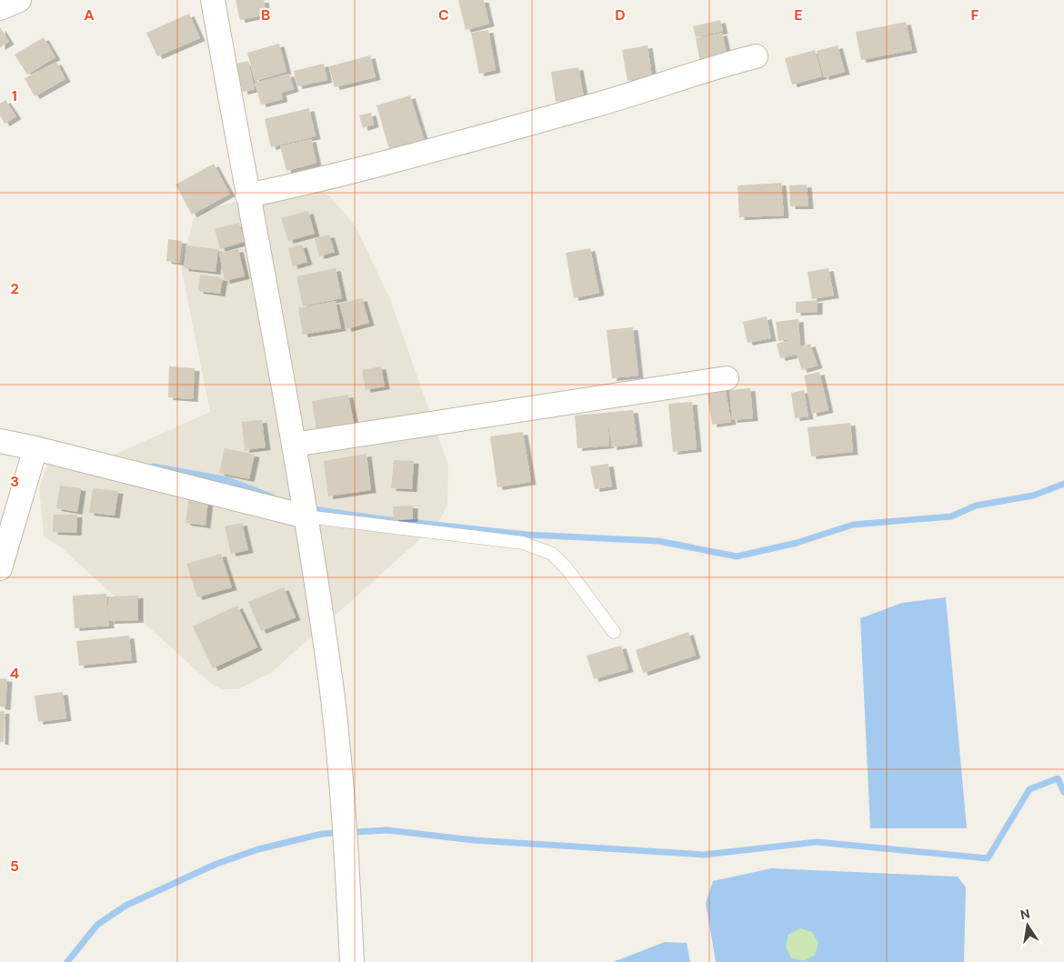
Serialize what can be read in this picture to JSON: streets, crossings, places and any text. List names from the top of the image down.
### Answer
{
  "north": "top",
  "grid": {
    "columns": [
      "A",
      "B",
      "C",
      "D",
      "E",
      "F"
    ],
    "rows": [
      "1",
      "2",
      "3",
      "4",
      "5"
    ]
  }
}
